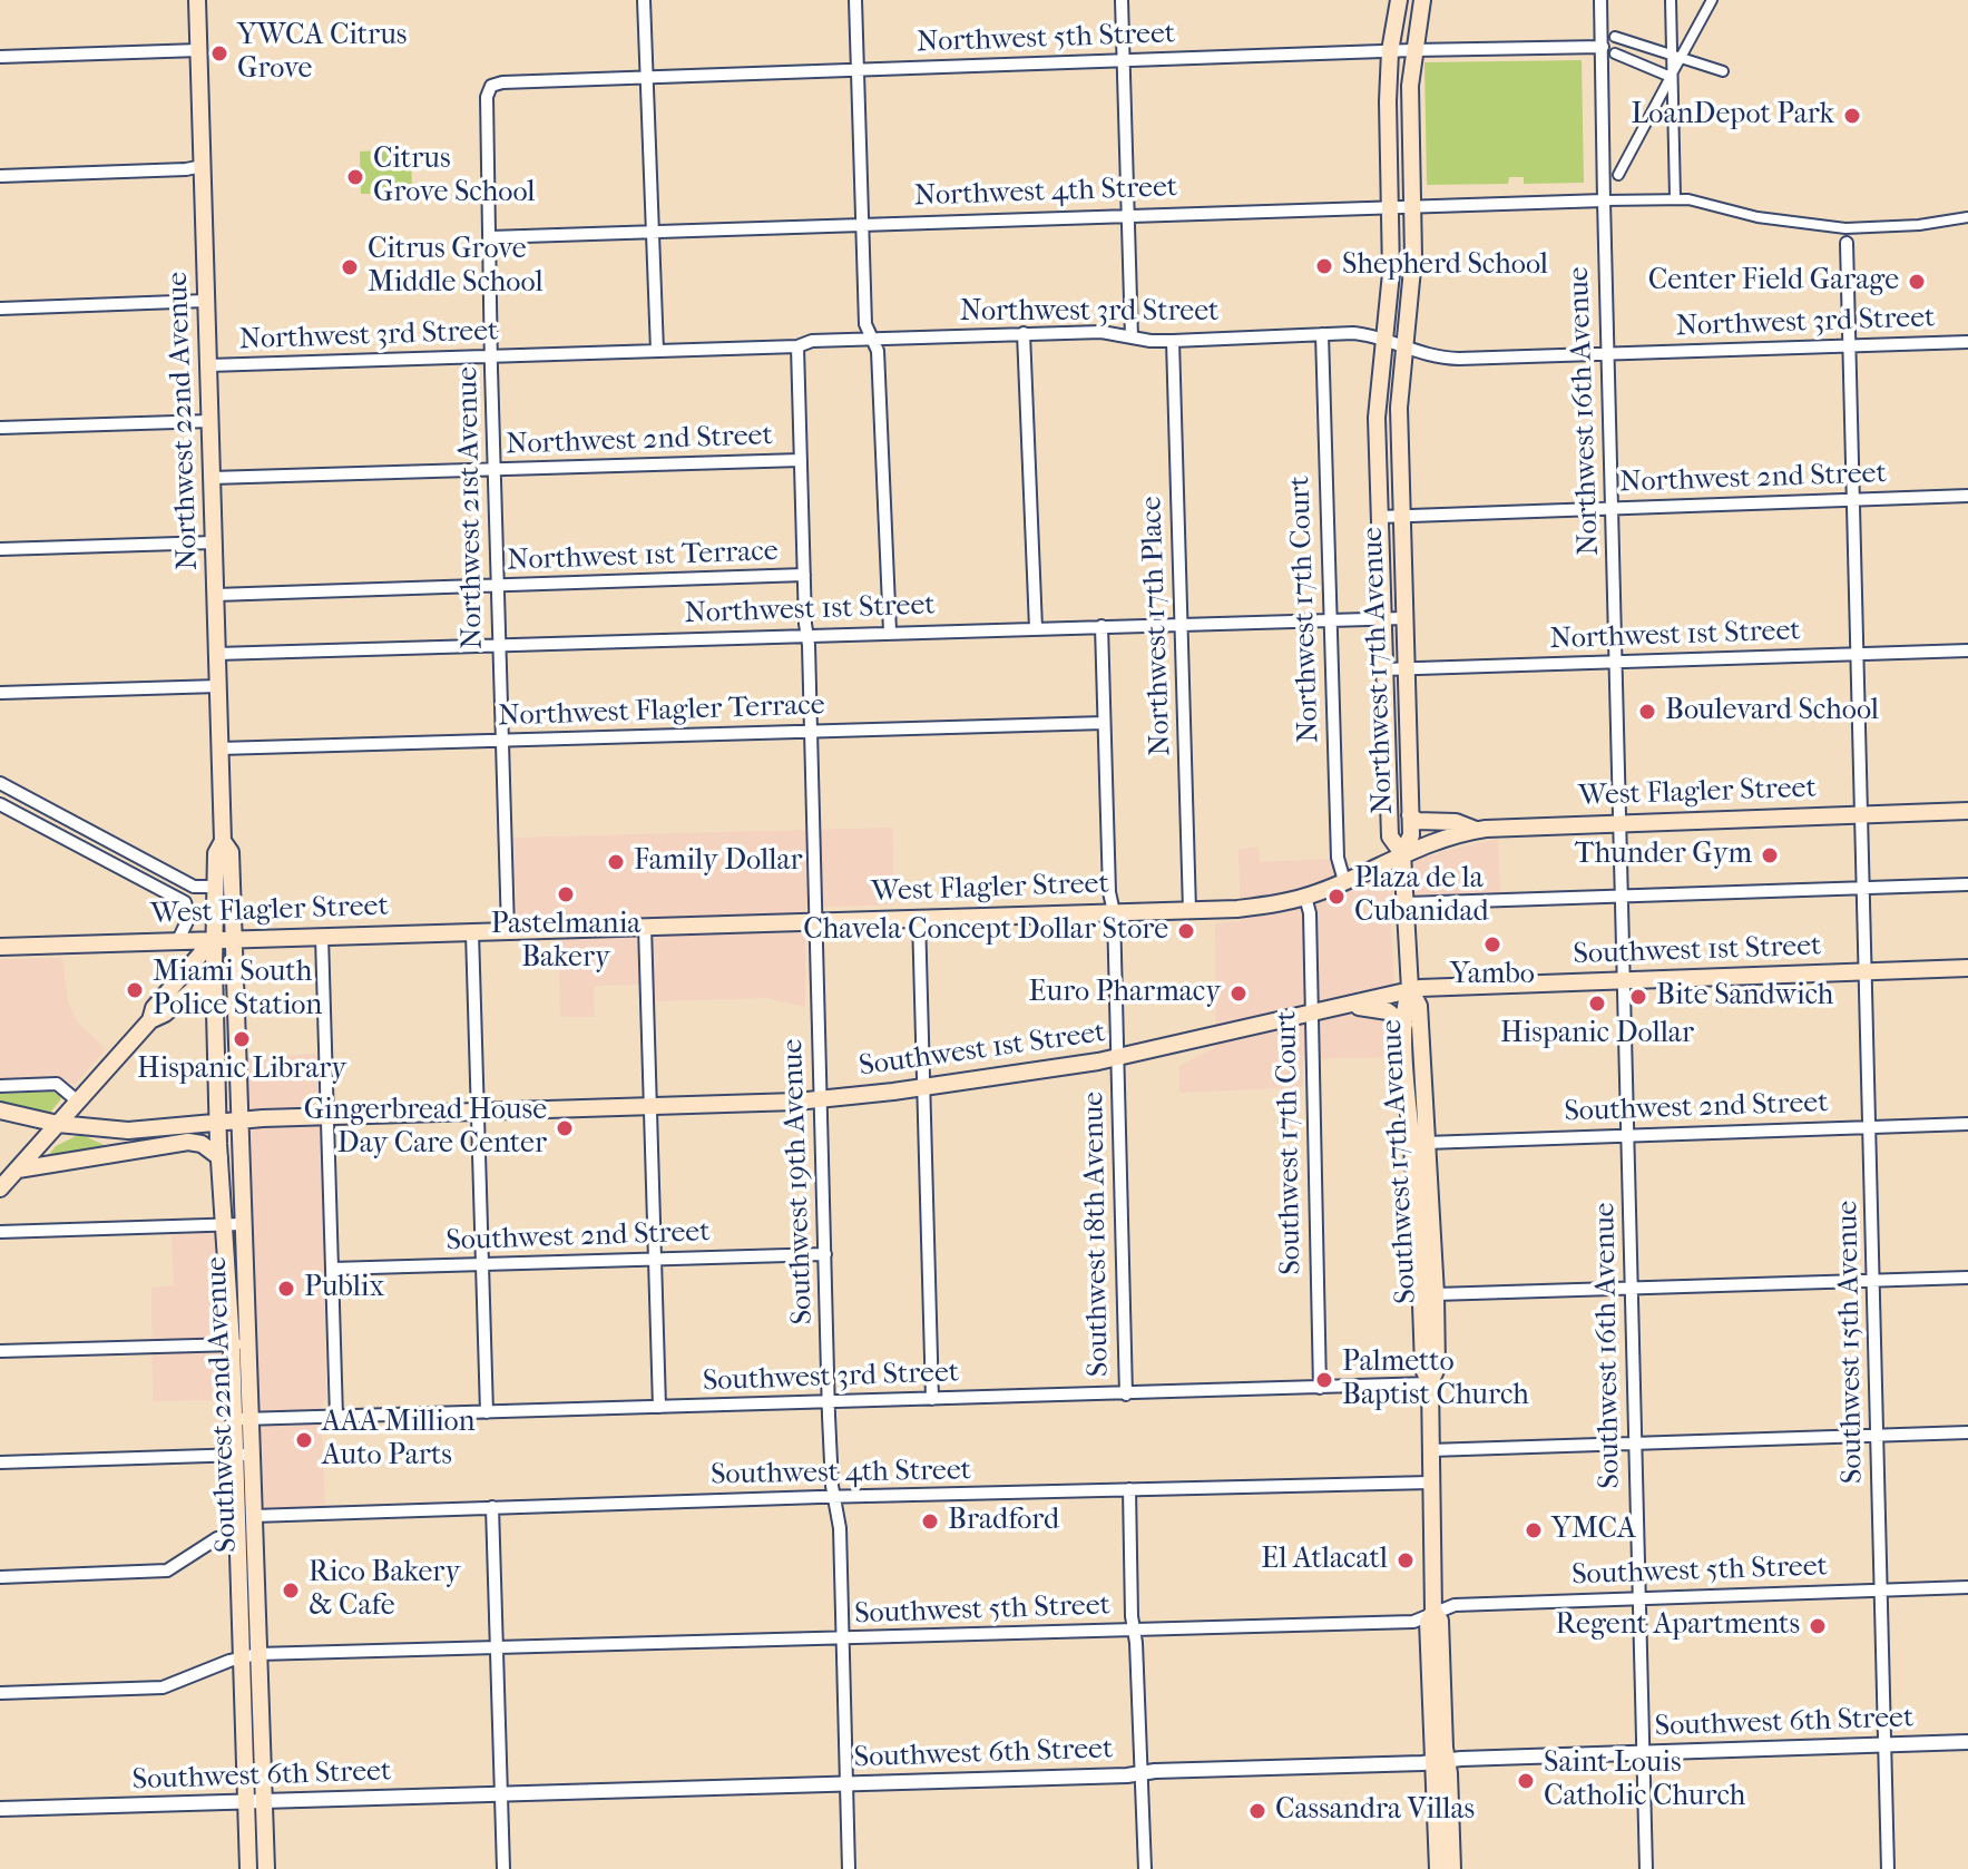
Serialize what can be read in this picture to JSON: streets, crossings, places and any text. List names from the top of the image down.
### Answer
{
  "streets": {
    "main road": [
      "Northwest 22nd Avenue",
      "Northwest 17th Avenue",
      "West Flagler Street",
      "Southwest 1st Street",
      "Southwest 17th Avenue",
      "Southwest 22nd Avenue"
    ],
    "street": [
      "Northwest 5th Street",
      "Northwest 4th Street",
      "Northwest 3rd Street",
      "Northwest 16th Avenue",
      "Northwest 2nd Street",
      "Northwest 21st Avenue",
      "Northwest 1st Terrace",
      "Northwest 17th Court",
      "Northwest 1st Street",
      "Northwest 17th Place",
      "Northwest Flagler Terrace",
      "Southwest 2nd Street",
      "Southwest 17th Court",
      "Southwest 19th Avenue",
      "Southwest 18th Avenue",
      "Southwest 15th Avenue",
      "Southwest 16th Avenue",
      "Southwest 3rd Street",
      "Southwest 4th Street",
      "Southwest 5th Street",
      "Southwest 6th Street"
    ]
  },
  "crossings": [
    ["Northwest 5th Street", "Northwest 16th Avenue"],
    ["Northwest 5th Street", "Northwest 21st Avenue"],
    ["Northwest 5th Street", "Northwest 17th Avenue"],
    ["Northwest 4th Street", "Northwest 16th Avenue"],
    ["Northwest 4th Street", "Northwest 21st Avenue"],
    ["Northwest 4th Street", "Northwest 17th Avenue"],
    ["Northwest 3rd Street", "Northwest 16th Avenue"],
    ["Northwest 3rd Street", "Northwest 22nd Avenue"],
    ["Northwest 3rd Street", "Northwest 21st Avenue"],
    ["Northwest 3rd Street", "Northwest 17th Court"],
    ["Northwest 3rd Street", "Northwest 17th Place"],
    ["Northwest 3rd Street", "Northwest 17th Avenue"],
    ["Northwest 3rd Street", "Southwest 19th Avenue"],
    ["Northwest 3rd Street", "Southwest 15th Avenue"],
    ["Northwest 16th Avenue", "Northwest 2nd Street"],
    ["Northwest 16th Avenue", "Northwest 1st Street"],
    ["Northwest 16th Avenue", "West Flagler Street"],
    ["Northwest 16th Avenue", "Southwest 16th Avenue"],
    ["Northwest 22nd Avenue", "Northwest 2nd Street"],
    ["Northwest 22nd Avenue", "Northwest 1st Terrace"],
    ["Northwest 22nd Avenue", "Northwest 1st Street"],
    ["Northwest 22nd Avenue", "Northwest Flagler Terrace"],
    ["Northwest 22nd Avenue", "West Flagler Street"],
    ["Northwest 22nd Avenue", "Southwest 22nd Avenue"],
    ["Northwest 2nd Street", "Northwest 21st Avenue"],
    ["Northwest 2nd Street", "Northwest 17th Avenue"],
    ["Northwest 2nd Street", "Southwest 19th Avenue"],
    ["Northwest 2nd Street", "Southwest 15th Avenue"],
    ["Northwest 21st Avenue", "Northwest 1st Terrace"],
    ["Northwest 21st Avenue", "Northwest 1st Street"],
    ["Northwest 21st Avenue", "Northwest Flagler Terrace"],
    ["Northwest 21st Avenue", "West Flagler Street"],
    ["Northwest 1st Terrace", "Southwest 19th Avenue"],
    ["Northwest 17th Court", "Northwest 1st Street"],
    ["Northwest 17th Court", "West Flagler Street"],
    ["Northwest 1st Street", "Northwest 17th Place"],
    ["Northwest 1st Street", "Northwest 17th Avenue"],
    ["Northwest 1st Street", "Southwest 19th Avenue"],
    ["Northwest 1st Street", "Southwest 18th Avenue"],
    ["Northwest 1st Street", "Southwest 15th Avenue"],
    ["Northwest 17th Place", "West Flagler Street"],
    ["Northwest 17th Avenue", "West Flagler Street"],
    ["Northwest 17th Avenue", "Southwest 17th Avenue"],
    ["Northwest Flagler Terrace", "Southwest 19th Avenue"],
    ["Northwest Flagler Terrace", "Southwest 18th Avenue"],
    ["West Flagler Street", "Southwest 17th Court"],
    ["West Flagler Street", "Southwest 17th Avenue"],
    ["West Flagler Street", "Southwest 19th Avenue"],
    ["West Flagler Street", "Southwest 18th Avenue"],
    ["West Flagler Street", "Southwest 15th Avenue"],
    ["West Flagler Street", "Southwest 16th Avenue"],
    ["West Flagler Street", "Southwest 22nd Avenue"],
    ["Southwest 1st Street", "Southwest 17th Court"],
    ["Southwest 1st Street", "Southwest 17th Avenue"],
    ["Southwest 1st Street", "Southwest 19th Avenue"],
    ["Southwest 1st Street", "Southwest 18th Avenue"],
    ["Southwest 1st Street", "Southwest 15th Avenue"],
    ["Southwest 1st Street", "Southwest 16th Avenue"],
    ["Southwest 1st Street", "Southwest 22nd Avenue"],
    ["Southwest 2nd Street", "Southwest 17th Avenue"],
    ["Southwest 2nd Street", "Southwest 19th Avenue"],
    ["Southwest 2nd Street", "Southwest 15th Avenue"],
    ["Southwest 2nd Street", "Southwest 16th Avenue"],
    ["Southwest 17th Court", "Southwest 3rd Street"],
    ["Southwest 17th Avenue", "Southwest 3rd Street"],
    ["Southwest 17th Avenue", "Southwest 4th Street"],
    ["Southwest 17th Avenue", "Southwest 5th Street"],
    ["Southwest 17th Avenue", "Southwest 6th Street"],
    ["Southwest 19th Avenue", "Southwest 3rd Street"],
    ["Southwest 19th Avenue", "Southwest 4th Street"],
    ["Southwest 19th Avenue", "Southwest 5th Street"],
    ["Southwest 19th Avenue", "Southwest 6th Street"],
    ["Southwest 18th Avenue", "Southwest 3rd Street"],
    ["Southwest 15th Avenue", "Southwest 5th Street"],
    ["Southwest 15th Avenue", "Southwest 6th Street"],
    ["Southwest 16th Avenue", "Southwest 5th Street"],
    ["Southwest 16th Avenue", "Southwest 6th Street"],
    ["Southwest 3rd Street", "Southwest 22nd Avenue"],
    ["Southwest 22nd Avenue", "Southwest 4th Street"],
    ["Southwest 22nd Avenue", "Southwest 5th Street"],
    ["Southwest 22nd Avenue", "Southwest 6th Street"]
  ],
  "places": [
    "YWCA Citrus Grove",
    "LoanDepot Park",
    "Citrus Grove School",
    "Shepherd School",
    "Citrus Grove Middle School",
    "Center Field Garage",
    "Boulevard School",
    "Thunder Gym",
    "Family Dollar",
    "Pastelmania Bakery",
    "Plaza de la Cubanidad",
    "Chavela Concept Dollar Store",
    "Yambo",
    "Miami South Police Station",
    "Euro Pharmacy",
    "Bite Sandwich",
    "Hispanic Dollar",
    "Hispanic Library",
    "Gingerbread House Day Care Center",
    "Publix",
    "Palmetto Baptist Church",
    "AAA Million Auto Parts",
    "Bradford",
    "YMCA",
    "El Atlacatl",
    "Rico Bakery & Cafe",
    "Regent Apartments",
    "Saint Louis Catholic Church",
    "Cassandra Villas"
  ]
}
